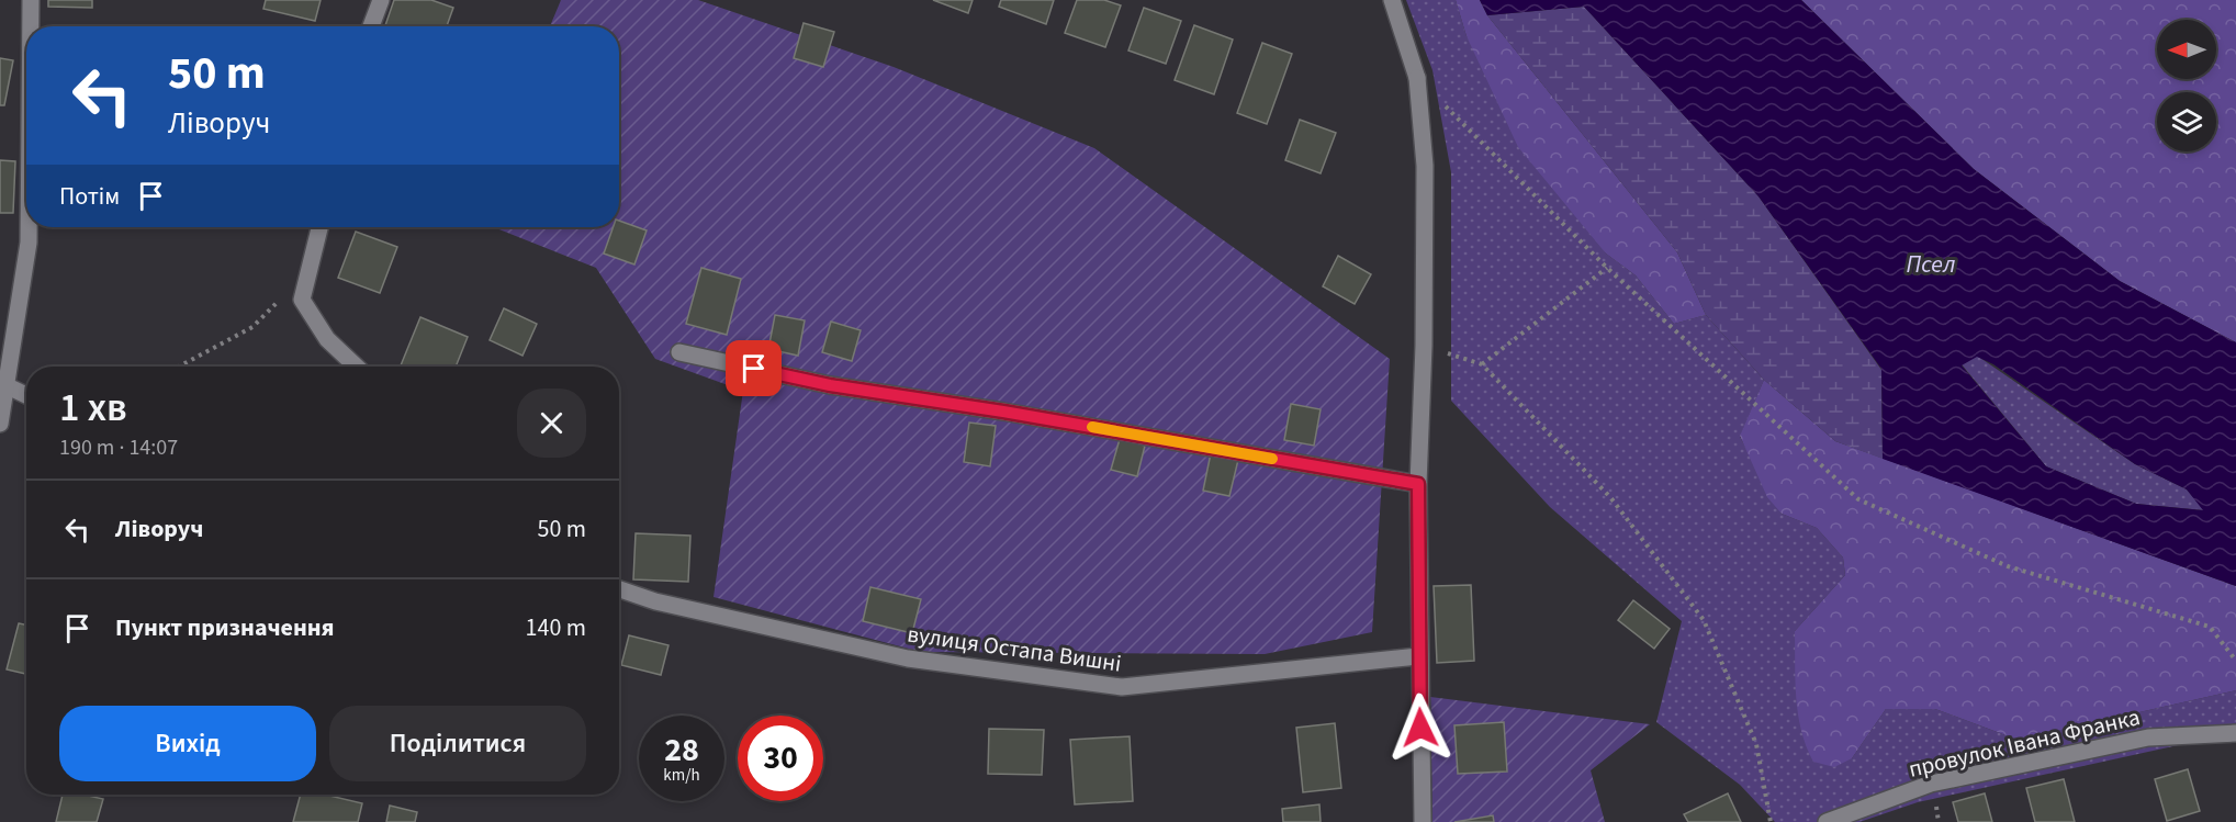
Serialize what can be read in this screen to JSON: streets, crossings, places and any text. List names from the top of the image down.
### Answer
{
  "streets": {
    "street": ["вулиця Остапа Вишні", "провулок Івана Франка"]
  },
  "water": ["Псел"],
  "north": "left",
  "page": {
    "turn": ["50 m", "Ліворуч"],
    "then": "Потім",
    "heading": ["1 хв", "190 m · 14:07"],
    "list": [
      {
        "name": "Ліворуч",
        "value": "50 m"
      },
      {
        "name": "Пункт призначення",
        "value": "140 m"
      }
    ],
    "buttons": ["Вихід", "Поділитися"],
    "speed": "28 km/h",
    "limit": "30"
  }
}
